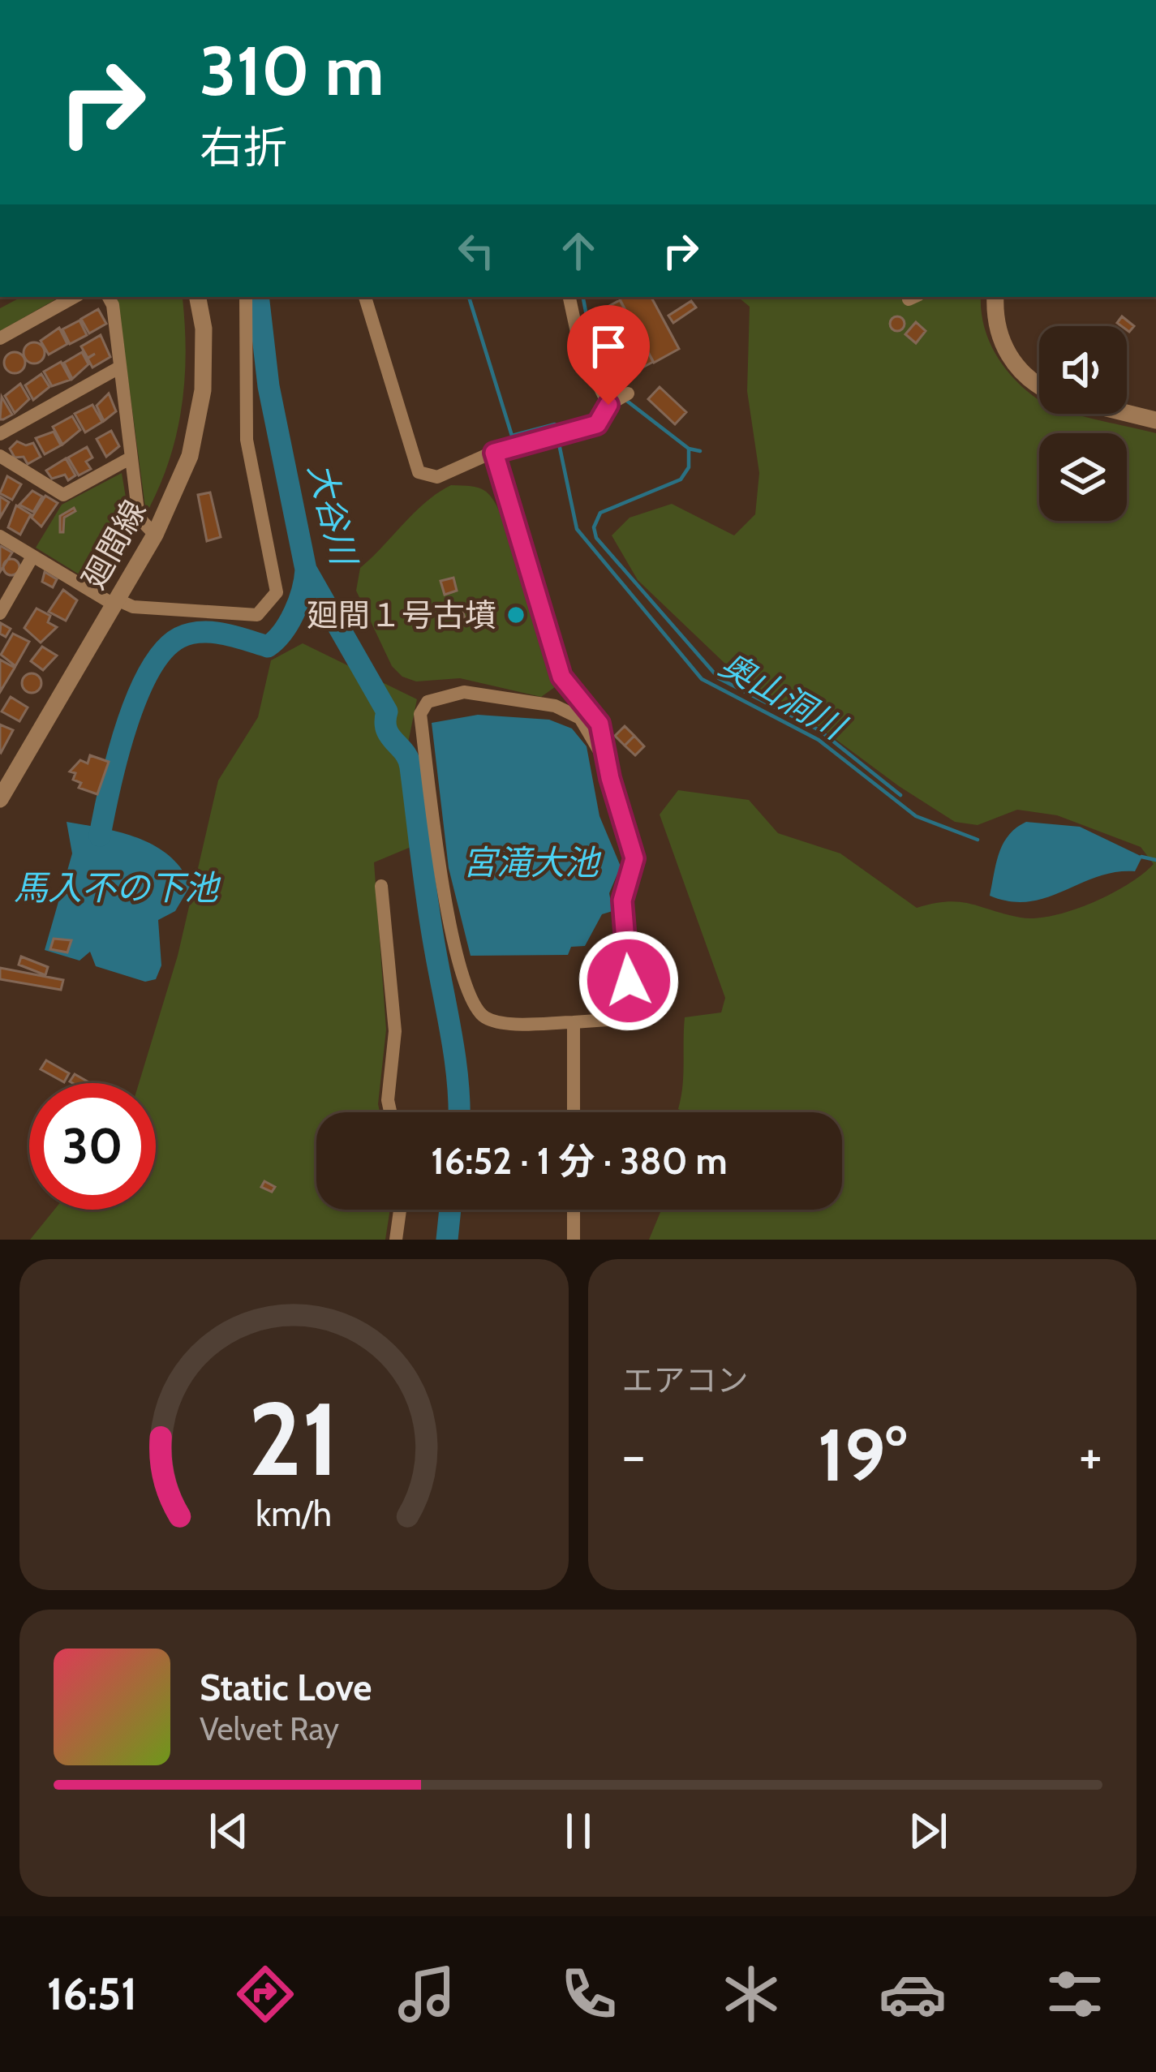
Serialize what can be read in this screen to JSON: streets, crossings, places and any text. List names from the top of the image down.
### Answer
{
  "streets": {
    "street": ["廻間線"]
  },
  "water": [
    "大谷川",
    "奥山洞川",
    "宮滝大池",
    "馬入不の下池"
  ],
  "places": ["廻間１号古墳"],
  "page": {
    "turn": ["310 m", "右折"],
    "limit": "30",
    "trip": "16:52 · 1 分 · 380 m",
    "tile": "エアコン",
    "heat": ["−", "19°", "+"],
    "song": ["Static Love", "Velvet Ray"],
    "tabs": "16:51",
    "gauge": ["21", "km/h"]
  }
}
